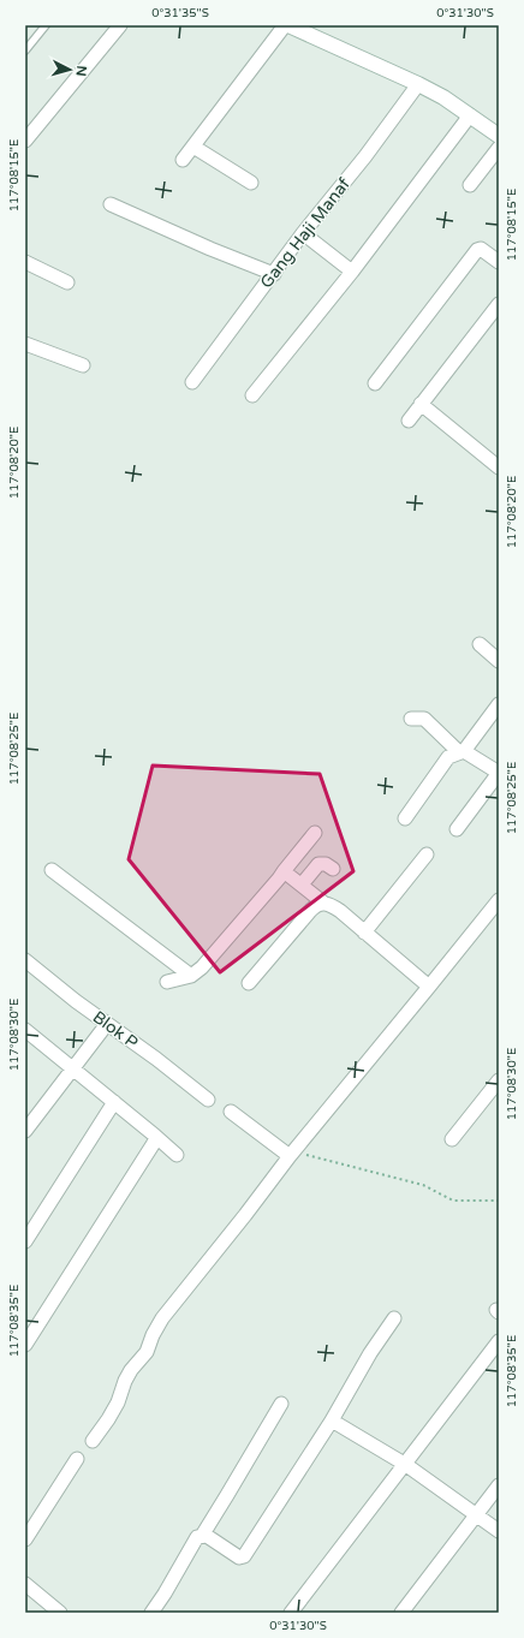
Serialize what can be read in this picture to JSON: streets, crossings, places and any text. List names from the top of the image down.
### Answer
{
  "streets": {
    "street": ["Gang Haji Manaf", "Blok P"]
  },
  "north": "right",
  "coordinates": [
    "0°31'35\"S",
    "0°31'30\"S",
    "117°08'15\"E",
    "117°08'20\"E",
    "117°08'25\"E",
    "117°08'30\"E",
    "117°08'35\"E"
  ]
}
